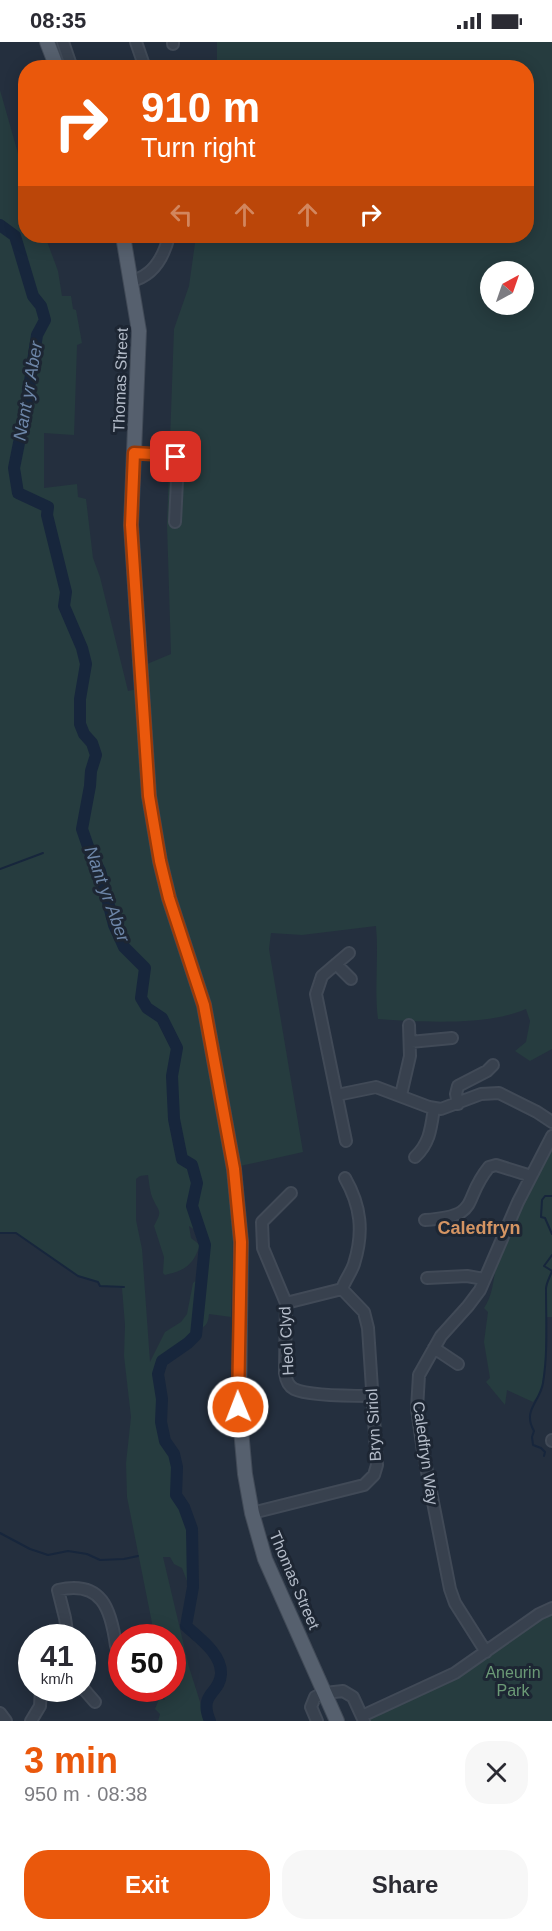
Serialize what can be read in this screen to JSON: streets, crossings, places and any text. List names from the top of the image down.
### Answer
{
  "streets": {
    "main road": ["Thomas Street"],
    "street": ["Heol Clyd", "Bryn Siriol", "Caledfryn Way"]
  },
  "crossings": [
    ["Thomas Street", "Bryn Siriol"],
    ["Heol Clyd", "Bryn Siriol"]
  ],
  "districts": ["Caledfryn"],
  "water": ["Nant yr Aber"],
  "parks": ["Aneurin Park"],
  "north": "top right",
  "page": {
    "status": "08:35",
    "turn": ["910 m", "Turn right"],
    "speed": "41 km/h",
    "limit": "50",
    "heading": ["3 min", "950 m · 08:38"],
    "buttons": ["Exit", "Share"]
  }
}
